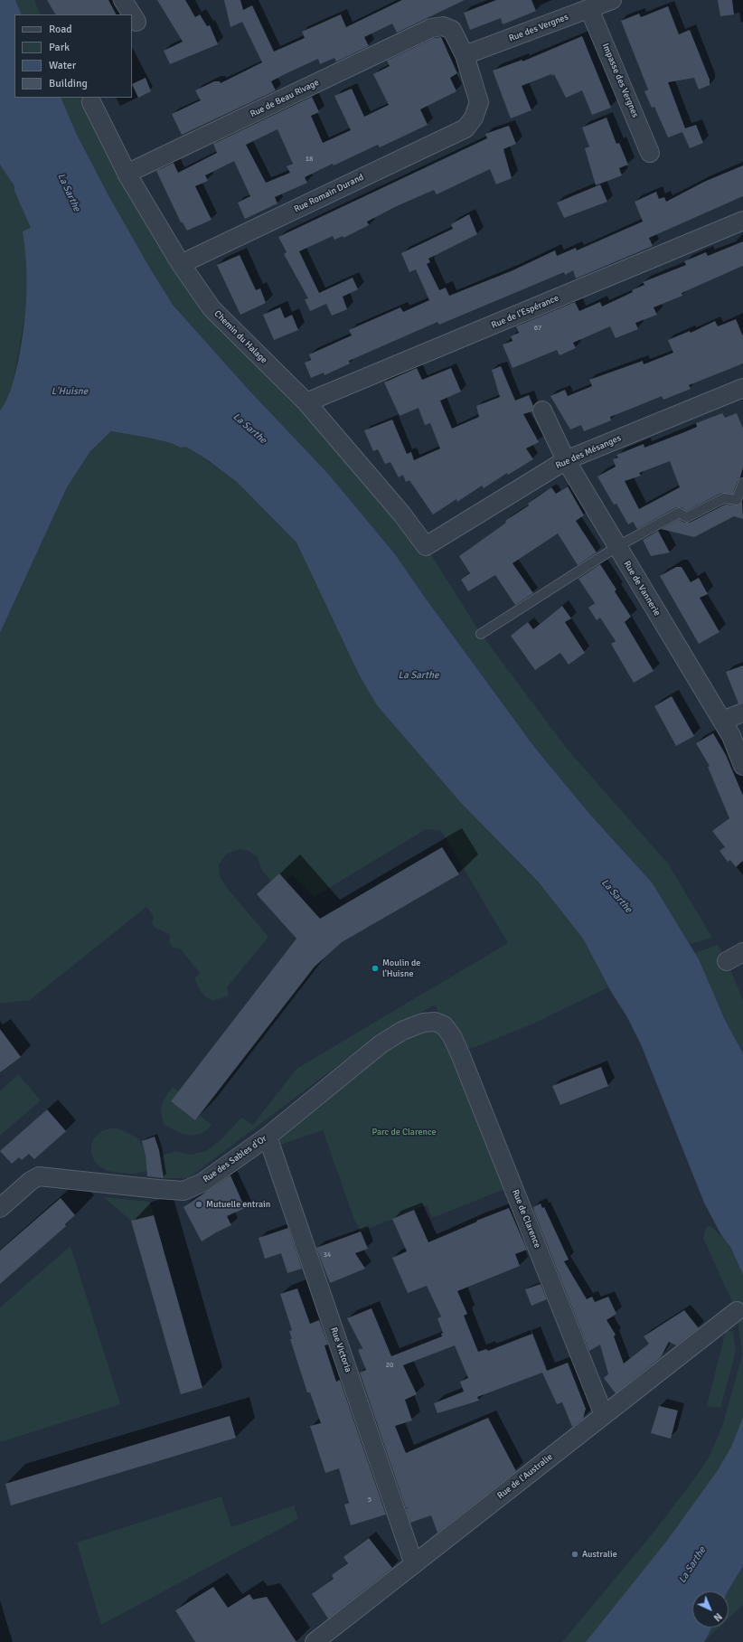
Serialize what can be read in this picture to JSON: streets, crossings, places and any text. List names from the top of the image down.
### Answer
{
  "streets": {
    "street": [
      "Rue des Vergnes",
      "Impasse des Vergnes",
      "Rue de Beau Rivage",
      "Rue Romain Durand",
      "Rue de l'Espérance",
      "Chemin du Halage",
      "Rue des Mésanges",
      "Rue de Vannerie",
      "Rue des Sables d'Or",
      "Rue de Clarence",
      "Rue Victoria",
      "Rue de l'Australie"
    ]
  },
  "crossings": [
    ["Rue des Vergnes", "Impasse des Vergnes"],
    ["Rue des Vergnes", "Rue de Beau Rivage"],
    ["Rue des Vergnes", "Rue Romain Durand"],
    ["Rue de Beau Rivage", "Rue Romain Durand"],
    ["Rue de Beau Rivage", "Chemin du Halage"],
    ["Rue Romain Durand", "Chemin du Halage"],
    ["Rue de l'Espérance", "Chemin du Halage"],
    ["Chemin du Halage", "Rue des Mésanges"],
    ["Rue des Mésanges", "Rue de Vannerie"],
    ["Rue des Sables d'Or", "Rue de Clarence"],
    ["Rue des Sables d'Or", "Rue Victoria"],
    ["Rue de Clarence", "Rue de l'Australie"],
    ["Rue Victoria", "Rue de l'Australie"]
  ],
  "water": ["La Sarthe", "L'Huisne"],
  "parks": ["Parc de Clarence"],
  "places": ["Moulin de l'Huisne", "Mutuelle entrain", "Australie"],
  "house_numbers": [
    "18",
    "67",
    "34",
    "20",
    "5"
  ],
  "legend": [
    "Road",
    "Park",
    "Water",
    "Building"
  ],
  "north": "bottom right"
}
